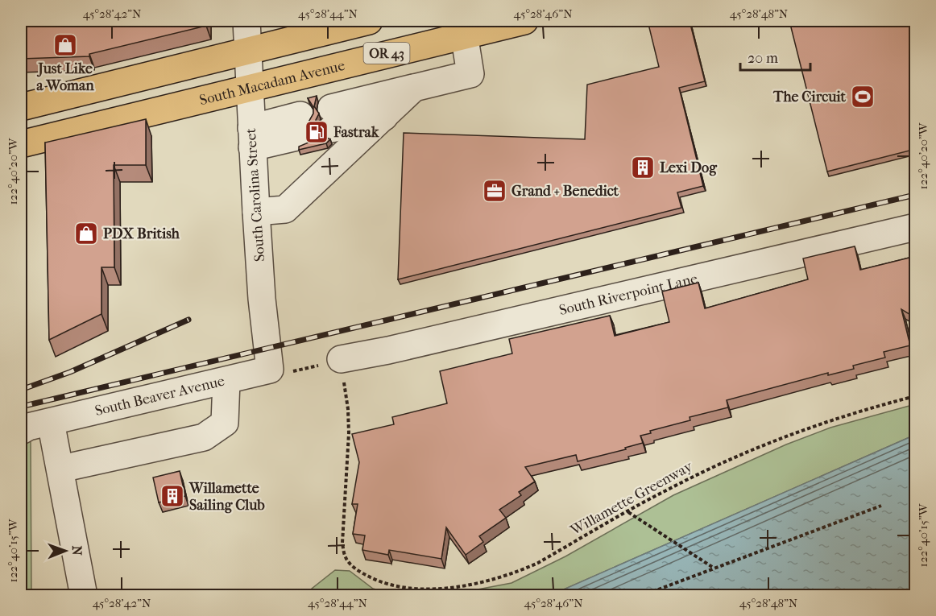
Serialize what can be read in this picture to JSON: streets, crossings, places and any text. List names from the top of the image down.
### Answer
{
  "streets": {
    "main road": ["OR 43", "South Macadam Avenue"],
    "street": ["South Carolina Street", "South Riverpoint Lane", "South Beaver Avenue"],
    "path": ["Willamette Greenway"]
  },
  "crossings": [
    ["OR 43", "South Carolina Street"],
    ["South Macadam Avenue", "South Carolina Street"],
    ["South Carolina Street", "South Beaver Avenue"],
    ["South Riverpoint Lane", "Willamette Greenway"]
  ],
  "places": {
    "shop": ["Just Like a Woman", "PDX British"],
    "sports": ["The Circuit"],
    "fuel station": ["Fastrak"],
    "building": ["Lexi Dog", "Willamette Sailing Club"],
    "office": ["Grand + Benedict"]
  },
  "scale_bar": "20 m",
  "north": "right",
  "coordinates": [
    "45°28'42\"N",
    "45°28'44\"N",
    "45°28'46\"N",
    "45°28'48\"N",
    "122°40'20\"W",
    "122°40'15\"W"
  ]
}
